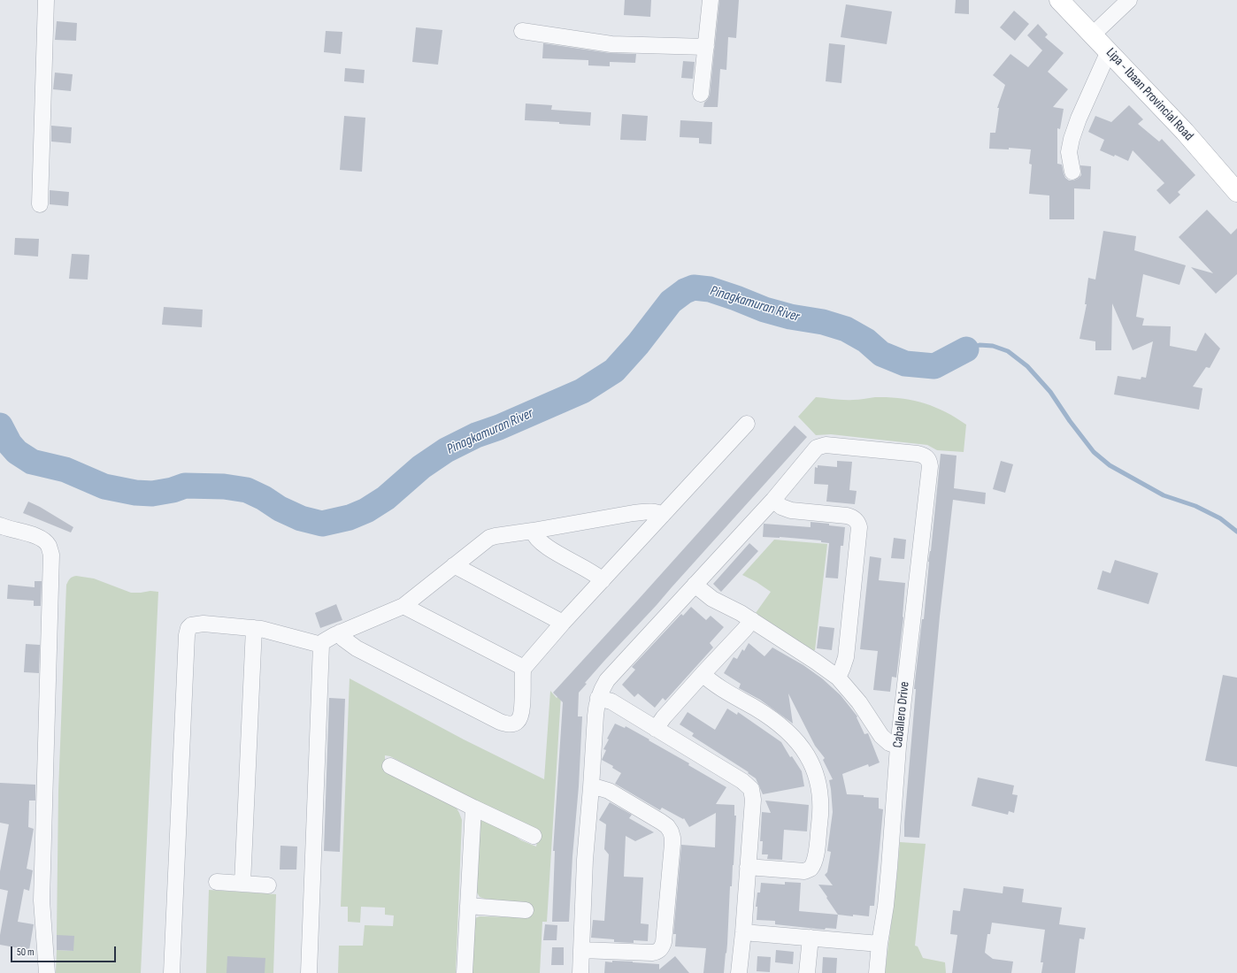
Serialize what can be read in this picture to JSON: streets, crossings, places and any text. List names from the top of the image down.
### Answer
{
  "streets": {
    "main road": ["Lipa - Ibaan Provincial Road"],
    "street": ["Caballero Drive"]
  },
  "water": ["Pinagkamuran River"],
  "scale_bar": "50 m"
}
